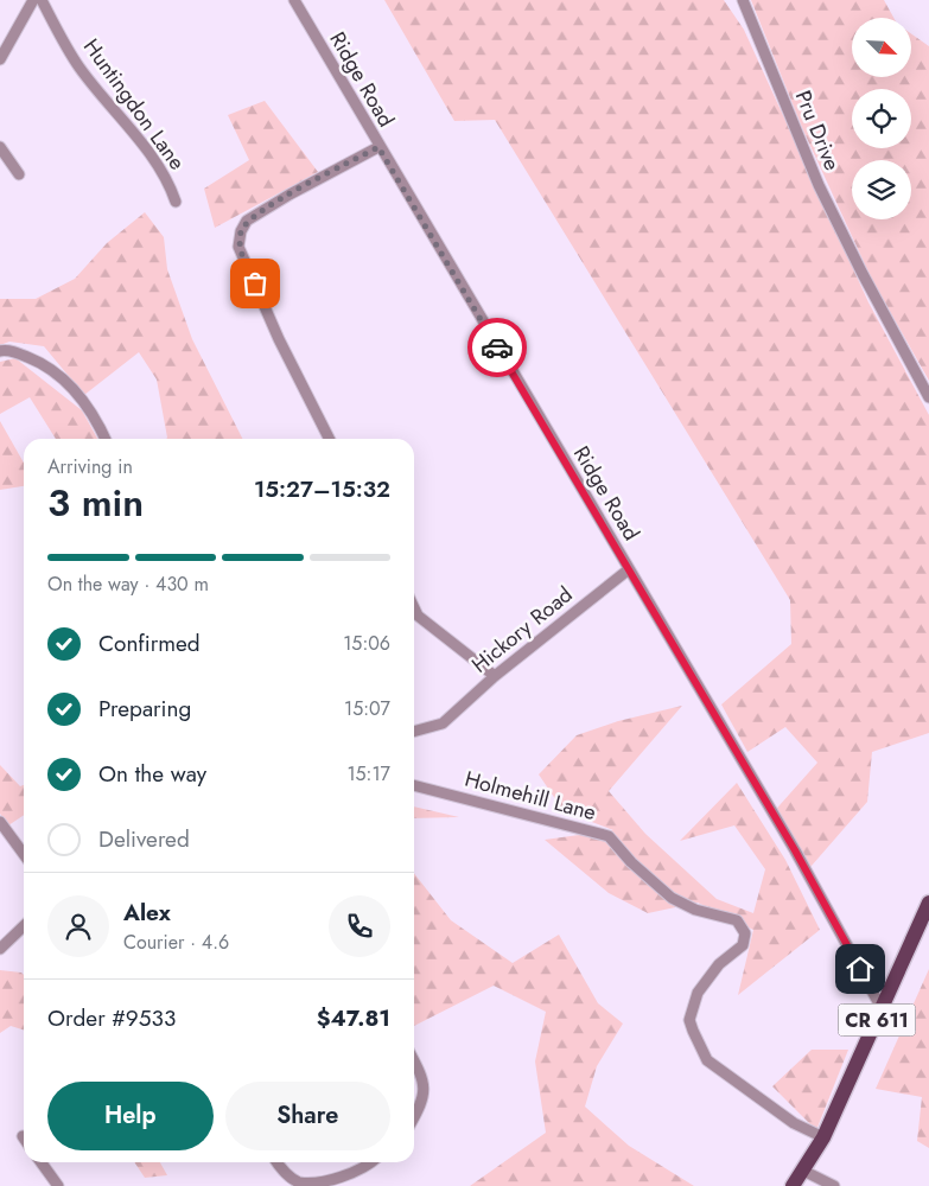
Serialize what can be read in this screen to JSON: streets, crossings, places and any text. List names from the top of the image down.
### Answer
{
  "streets": {
    "main road": ["CR 611"],
    "street": [
      "Ridge Road",
      "Huntingdon Lane",
      "Pru Drive",
      "Hickory Road",
      "Holmehill Lane"
    ]
  },
  "crossings": [
    ["Ridge Road", "Hickory Road"],
    ["Ridge Road", "CR 611"],
    ["Holmehill Lane", "CR 611"]
  ],
  "north": "bottom right",
  "page": {
    "heading": ["3 min", "Arriving in", "15:27–15:32"],
    "panel": [
      "Alex",
      "Courier · 4.6",
      "Order #9533",
      "$47.81"
    ],
    "bar": "On the way · 430 m",
    "list": [
      ["Confirmed", "15:06"],
      ["Preparing", "15:07"],
      ["On the way", "15:17"],
      "Delivered"
    ],
    "buttons": ["Help", "Share"]
  }
}
